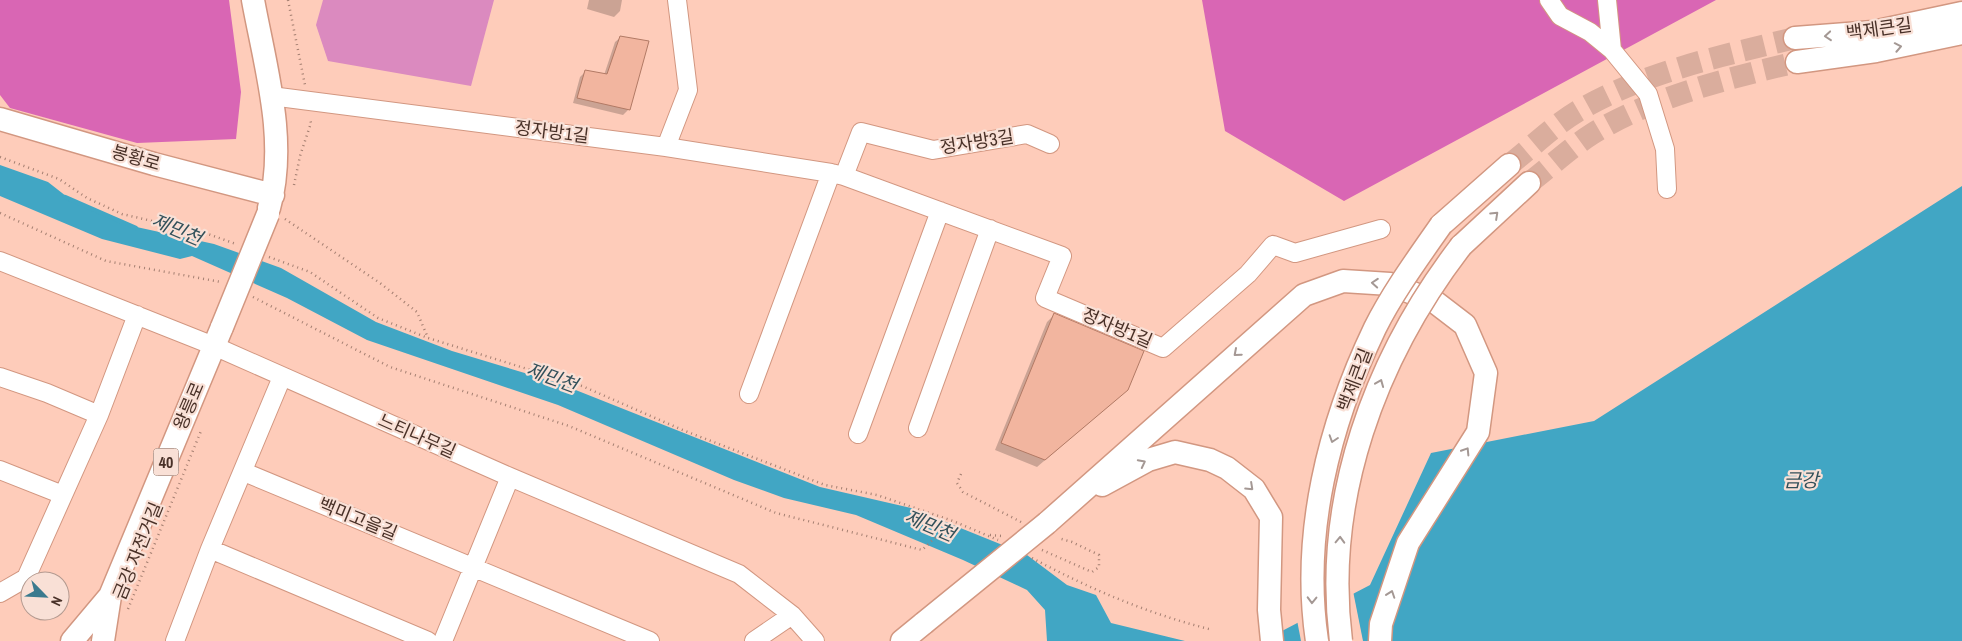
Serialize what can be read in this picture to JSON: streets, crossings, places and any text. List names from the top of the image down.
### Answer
{
  "streets": {
    "main road": [
      "백제큰길",
      "봉황로",
      "왕릉로",
      "40"
    ],
    "street": [
      "정자방1길",
      "정자방3길",
      "느티나무길",
      "백미고을길"
    ],
    "path": ["금강 자전거길"]
  },
  "crossings": [
    ["정자방1길", "정자방3길"],
    ["정자방1길", "40"],
    ["봉황로", "40"],
    ["왕릉로", "느티나무길"],
    ["왕릉로", "40"],
    ["느티나무길", "40"]
  ],
  "water": ["제민천", "금강"],
  "north": "bottom right"
}
